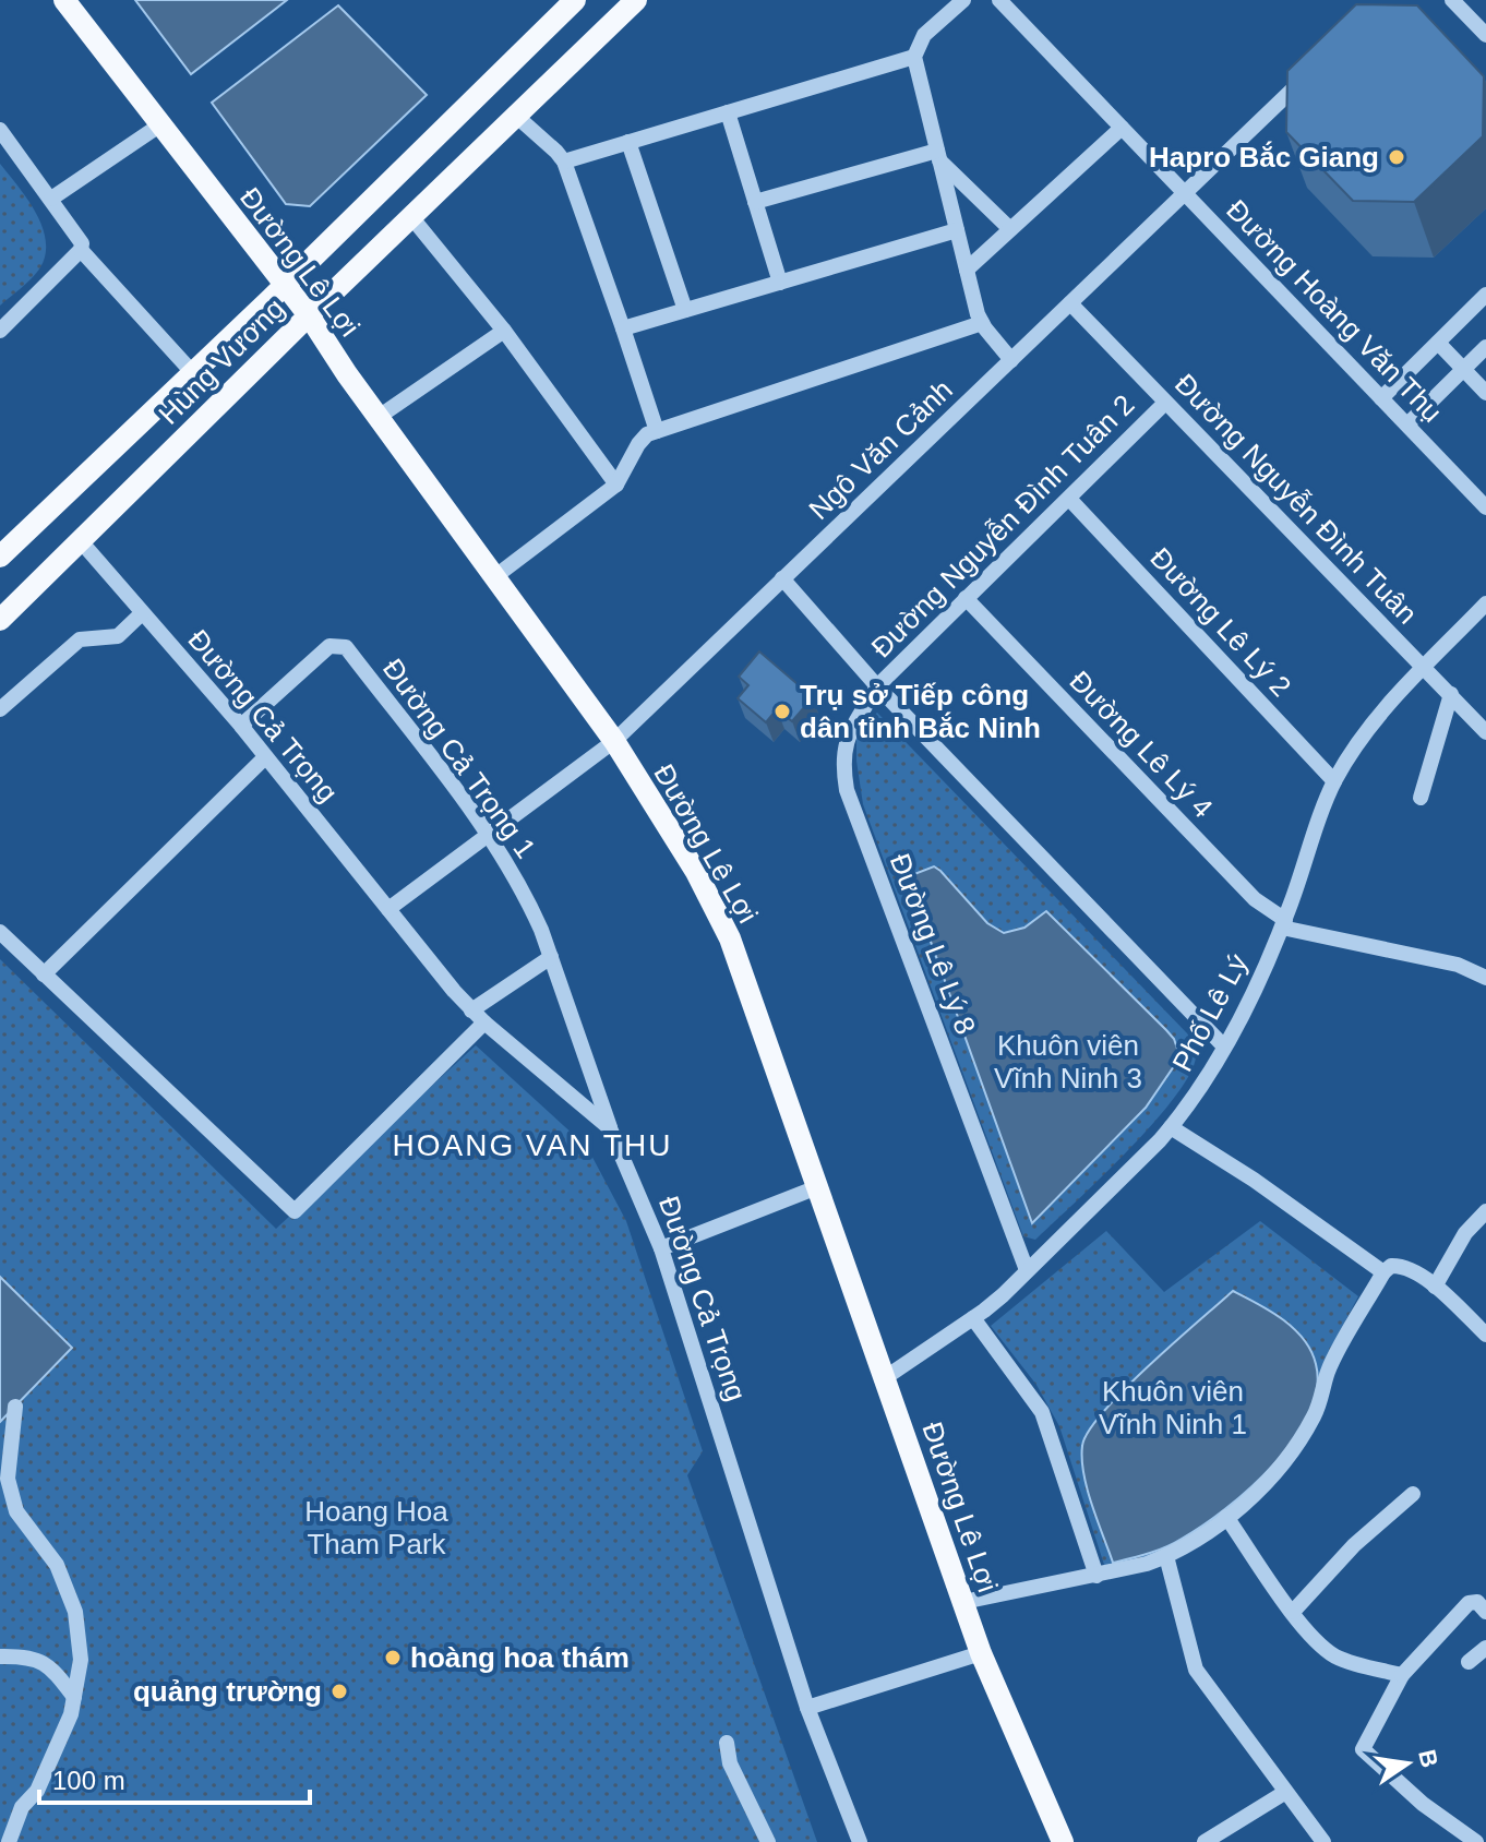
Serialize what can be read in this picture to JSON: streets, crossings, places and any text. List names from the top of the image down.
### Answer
{
  "streets": {
    "main road": ["Đường Lê Lợi", "Hùng Vương"],
    "street": [
      "Đường Hoàng Văn Thụ",
      "Ngô Văn Cảnh",
      "Đường Nguyễn Đình Tuân",
      "Đường Nguyễn Đình Tuân 2",
      "Đường Lê Lý 2",
      "Đường Cả Trọng",
      "Đường Lê Lý 4",
      "Đường Cả Trọng 1",
      "Đường Lê Lý 8",
      "Phố Lê Lý"
    ]
  },
  "crossings": [
    ["Đường Lê Lợi", "Hùng Vương"],
    ["Đường Lê Lợi", "Ngô Văn Cảnh"],
    ["Đường Lê Lợi", "Phố Lê Lý"],
    ["Đường Hoàng Văn Thụ", "Ngô Văn Cảnh"],
    ["Hùng Vương", "Đường Cả Trọng"],
    ["Ngô Văn Cảnh", "Đường Nguyễn Đình Tuân"],
    ["Ngô Văn Cảnh", "Đường Cả Trọng"],
    ["Ngô Văn Cảnh", "Đường Cả Trọng 1"],
    ["Đường Nguyễn Đình Tuân", "Đường Nguyễn Đình Tuân 2"],
    ["Đường Nguyễn Đình Tuân", "Phố Lê Lý"],
    ["Đường Nguyễn Đình Tuân 2", "Đường Lê Lý 2"],
    ["Đường Nguyễn Đình Tuân 2", "Đường Lê Lý 4"],
    ["Đường Nguyễn Đình Tuân 2", "Đường Lê Lý 8"],
    ["Đường Lê Lý 2", "Phố Lê Lý"],
    ["Đường Cả Trọng", "Đường Cả Trọng 1"],
    ["Đường Lê Lý 4", "Phố Lê Lý"],
    ["Đường Lê Lý 8", "Phố Lê Lý"]
  ],
  "districts": ["HOANG VAN THU"],
  "parks": ["Khuôn viên Vĩnh Ninh 3", "Khuôn viên Vĩnh Ninh 1", "Hoang Hoa Tham Park"],
  "places": [
    "Hapro Bắc Giang",
    "Trụ sở Tiếp công dân tỉnh Bắc Ninh",
    "hoàng hoa thám",
    "quảng trường"
  ],
  "scale_bar": "100 m",
  "north": "right"
}
